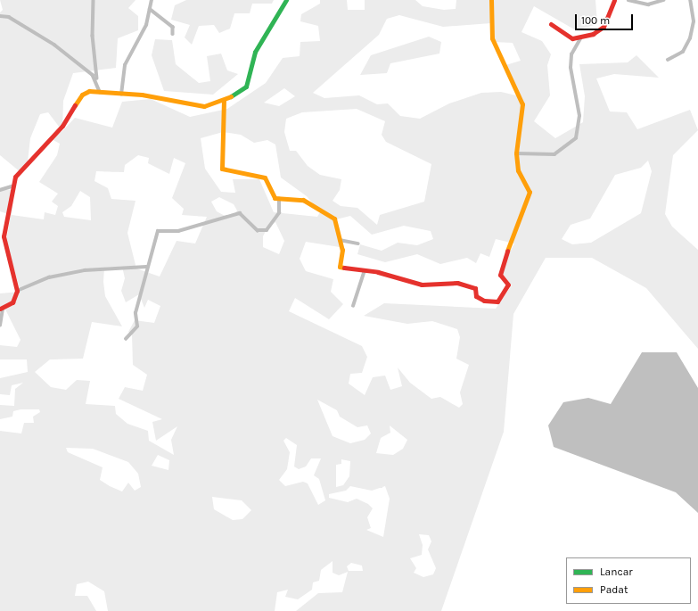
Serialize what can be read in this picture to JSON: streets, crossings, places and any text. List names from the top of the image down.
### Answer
{
  "legend": ["Lancar", "Padat"],
  "scale_bar": "100 m"
}
